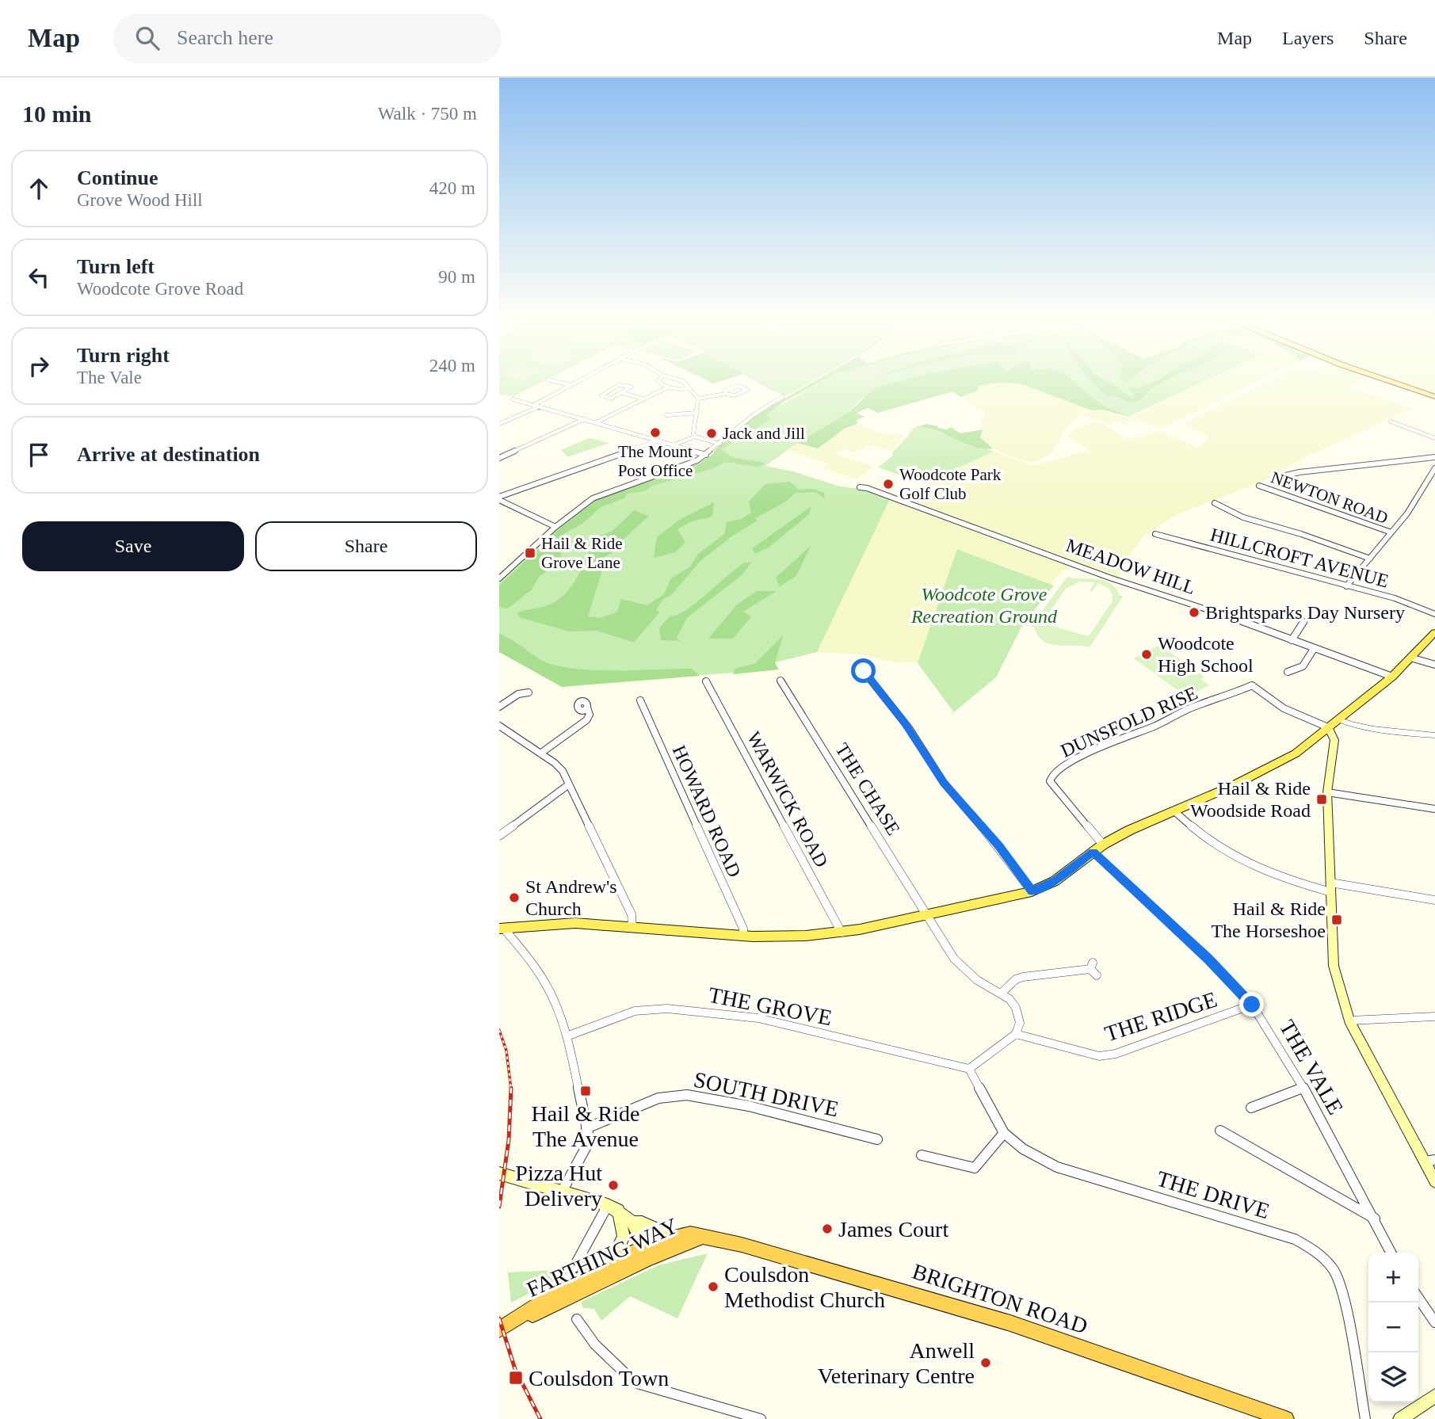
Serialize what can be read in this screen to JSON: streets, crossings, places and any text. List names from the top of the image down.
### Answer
{
  "streets": {
    "highway": ["FARTHING WAY", "BRIGHTON ROAD"],
    "street": [
      "NEWTON ROAD",
      "HILLCROFT AVENUE",
      "MEADOW HILL",
      "DUNSFOLD RISE",
      "THE CHASE",
      "WARWICK ROAD",
      "HOWARD ROAD",
      "THE GROVE",
      "THE RIDGE",
      "THE VALE",
      "SOUTH DRIVE",
      "THE DRIVE"
    ]
  },
  "crossings": [
    ["THE GROVE", "THE DRIVE"],
    ["THE RIDGE", "THE VALE"],
    ["FARTHING WAY", "BRIGHTON ROAD"]
  ],
  "parks": ["Woodcote Grove Recreation Ground"],
  "places": {
    "other": [
      "The Mount Post Office",
      "Jack and Jill",
      "Woodcote Park Golf Club",
      "Brightsparks Day Nursery",
      "Woodcote High School",
      "St Andrew's Church",
      "Pizza Hut Delivery",
      "James Court",
      "Coulsdon Methodist Church",
      "Anwell Veterinary Centre"
    ],
    "transit": [
      "Hail & Ride Grove Lane",
      "Hail & Ride Woodside Road",
      "Hail & Ride The Horseshoe",
      "Hail & Ride The Avenue",
      "Coulsdon Town"
    ]
  },
  "page": {
    "header": "Map",
    "search": "Search here",
    "nav": ["Map", "Layers", "Share"],
    "heading": ["10 min", "Walk · 750 m"],
    "list": [
      ["Continue", "Grove Wood Hill", "420 m"],
      ["Turn left", "Woodcote Grove Road", "90 m"],
      ["Turn right", "The Vale", "240 m"],
      "Arrive at destination"
    ],
    "buttons": ["Save", "Share"],
    "map_buttons": ["+", "−"]
  }
}
